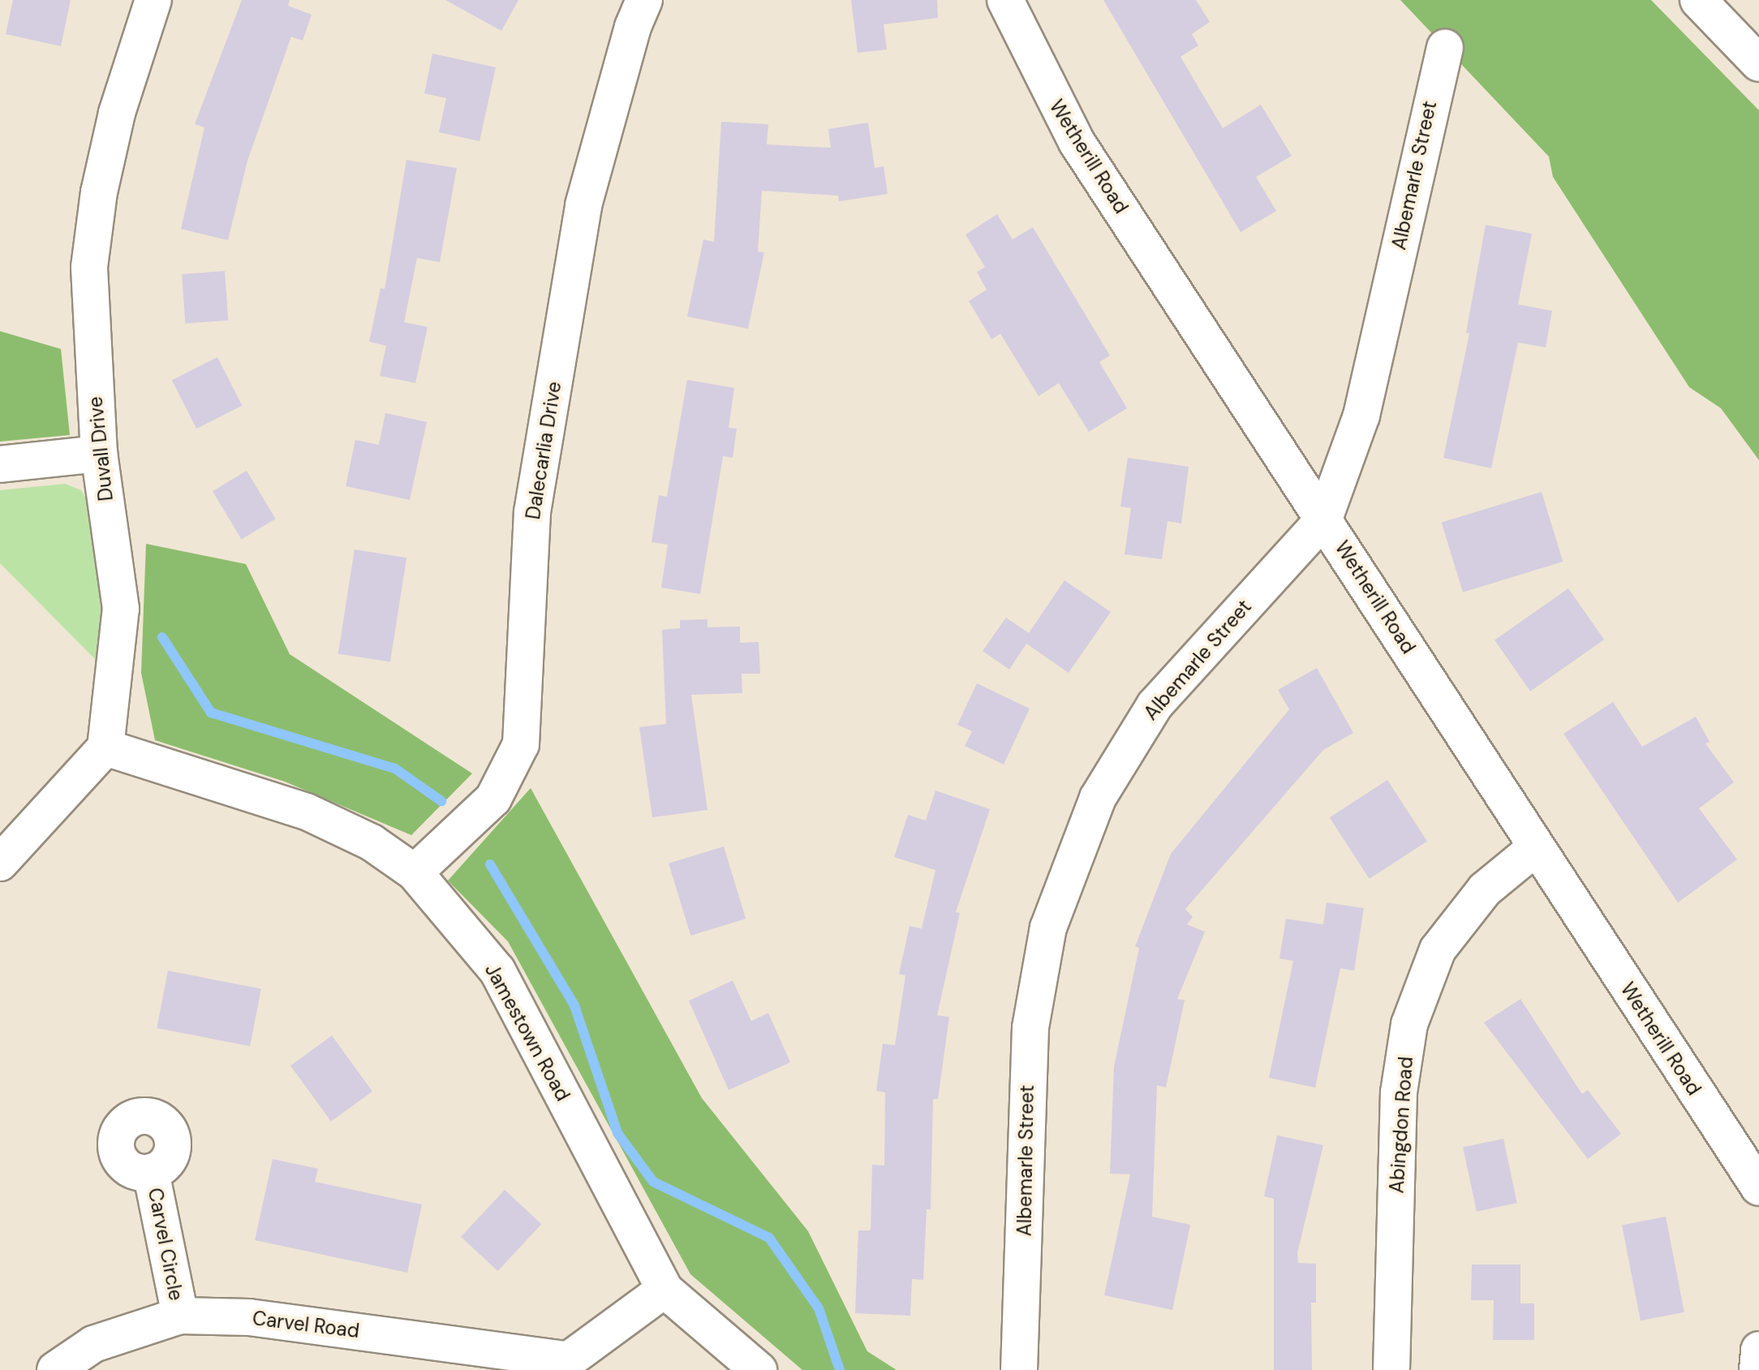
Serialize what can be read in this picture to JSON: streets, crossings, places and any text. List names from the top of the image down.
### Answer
{
  "streets": {
    "street": [
      "Wetherill Road",
      "Albemarle Street",
      "Duvall Drive",
      "Dalecarlia Drive",
      "Jamestown Road",
      "Abingdon Road",
      "Carvel Circle",
      "Carvel Road"
    ]
  },
  "crossings": [
    ["Wetherill Road", "Albemarle Street"],
    ["Wetherill Road", "Abingdon Road"],
    ["Duvall Drive", "Jamestown Road"],
    ["Dalecarlia Drive", "Jamestown Road"],
    ["Carvel Circle", "Carvel Road"]
  ]
}
